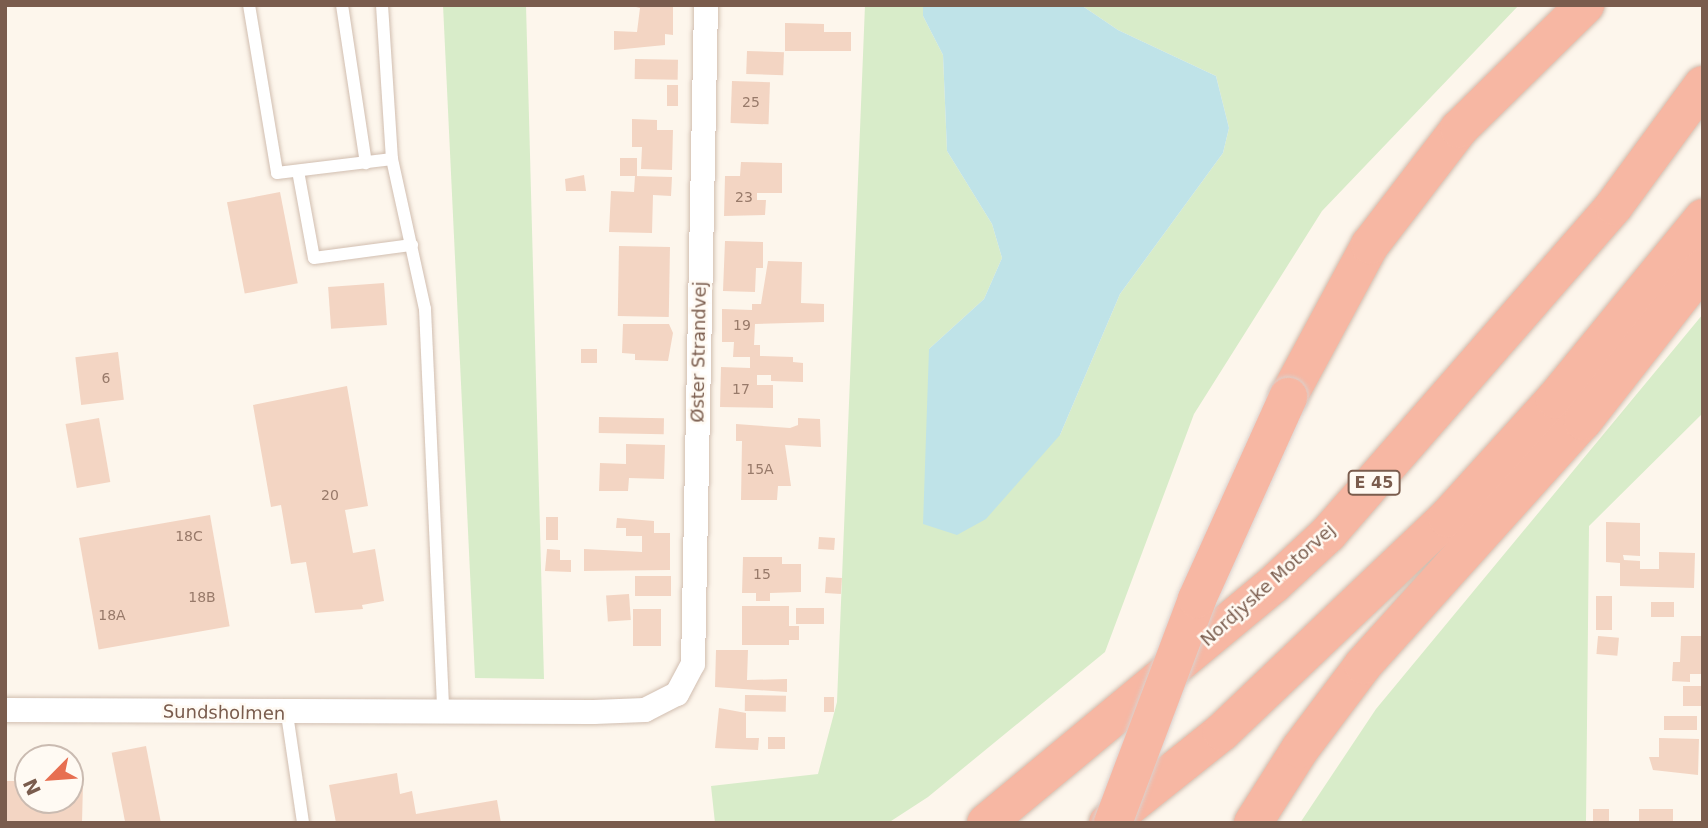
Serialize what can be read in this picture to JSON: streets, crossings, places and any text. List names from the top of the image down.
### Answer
{
  "streets": {
    "highway": ["E 45", "Nordjyske Motorvej"],
    "street": ["Øster Strandvej", "Sundsholmen"]
  },
  "crossings": [
    ["Øster Strandvej", "Sundsholmen"]
  ],
  "house_numbers": [
    "25",
    "23",
    "19",
    "6",
    "17",
    "15A",
    "20",
    "18C",
    "15",
    "18B",
    "18A"
  ],
  "north": "bottom left"
}
